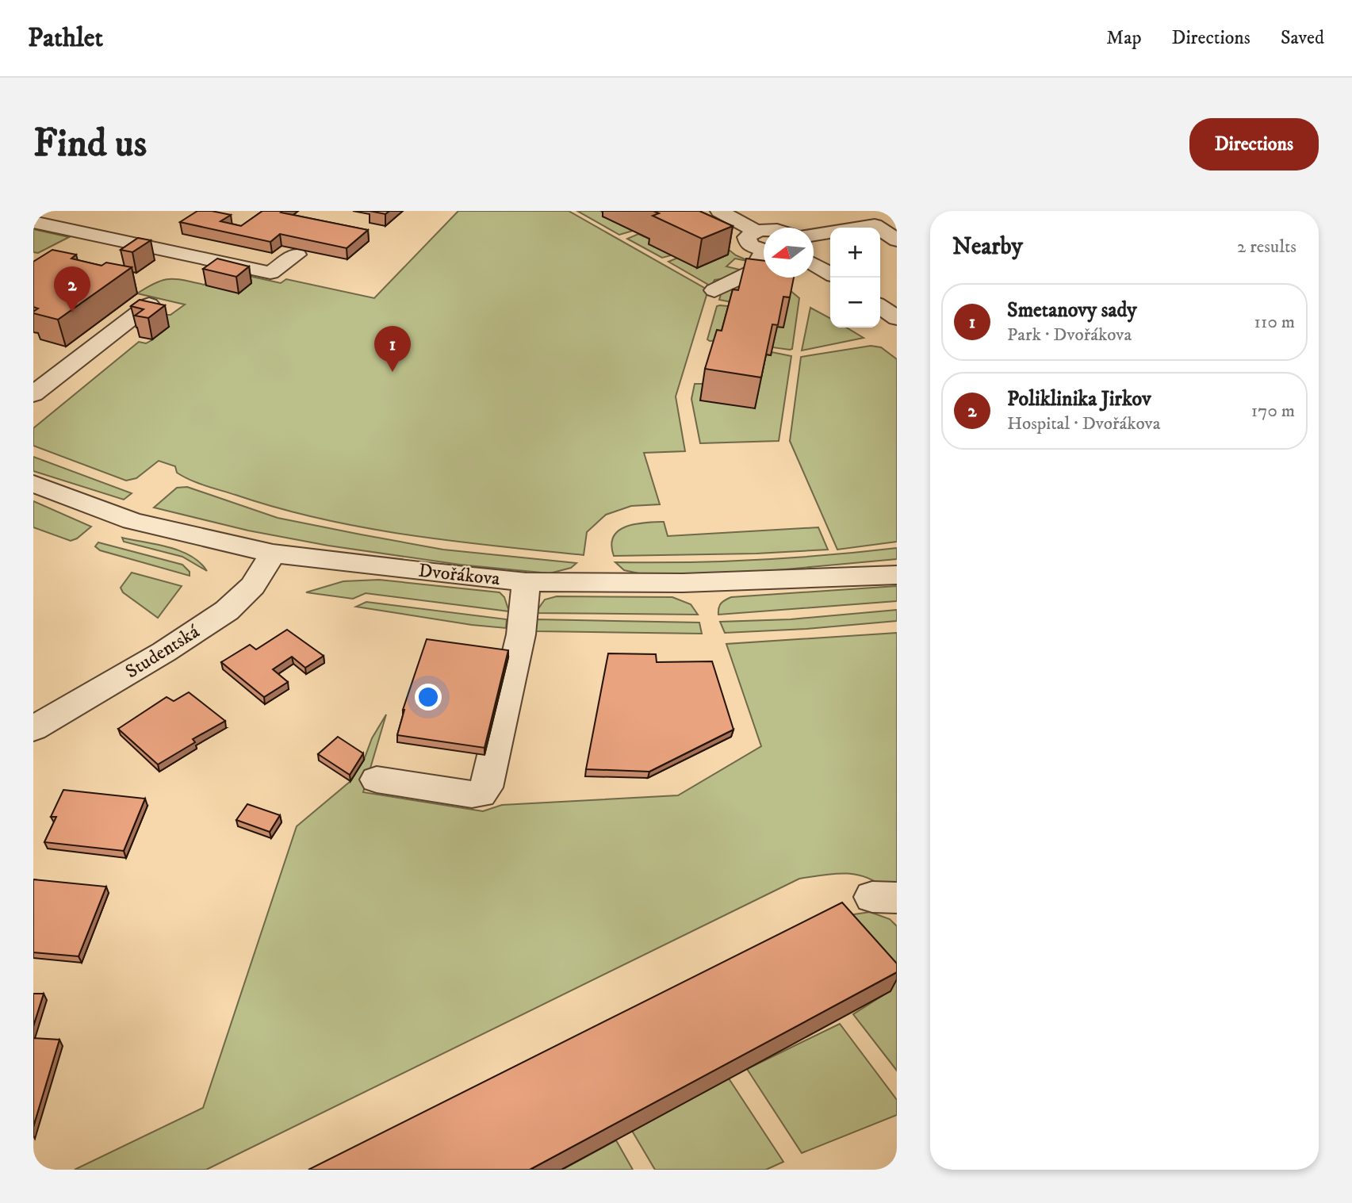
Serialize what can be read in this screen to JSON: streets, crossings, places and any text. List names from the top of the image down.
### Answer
{
  "streets": {
    "street": ["Dvořákova", "Studentská"]
  },
  "crossings": [
    ["Dvořákova", "Studentská"]
  ],
  "north": "left",
  "page": {
    "header": "Pathlet",
    "nav": ["Map", "Directions", "Saved"],
    "buttons": "Directions",
    "title": "Find us",
    "heading": ["Nearby", "2 results"],
    "map_buttons": ["+", "−"],
    "pins": ["2", "1"],
    "list": [
      {
        "mark": "1",
        "name": "Smetanovy sady",
        "note": "Park · Dvořákova",
        "value": "110 m"
      },
      {
        "mark": "2",
        "name": "Poliklinika Jirkov",
        "note": "Hospital · Dvořákova",
        "value": "170 m"
      }
    ]
  }
}
